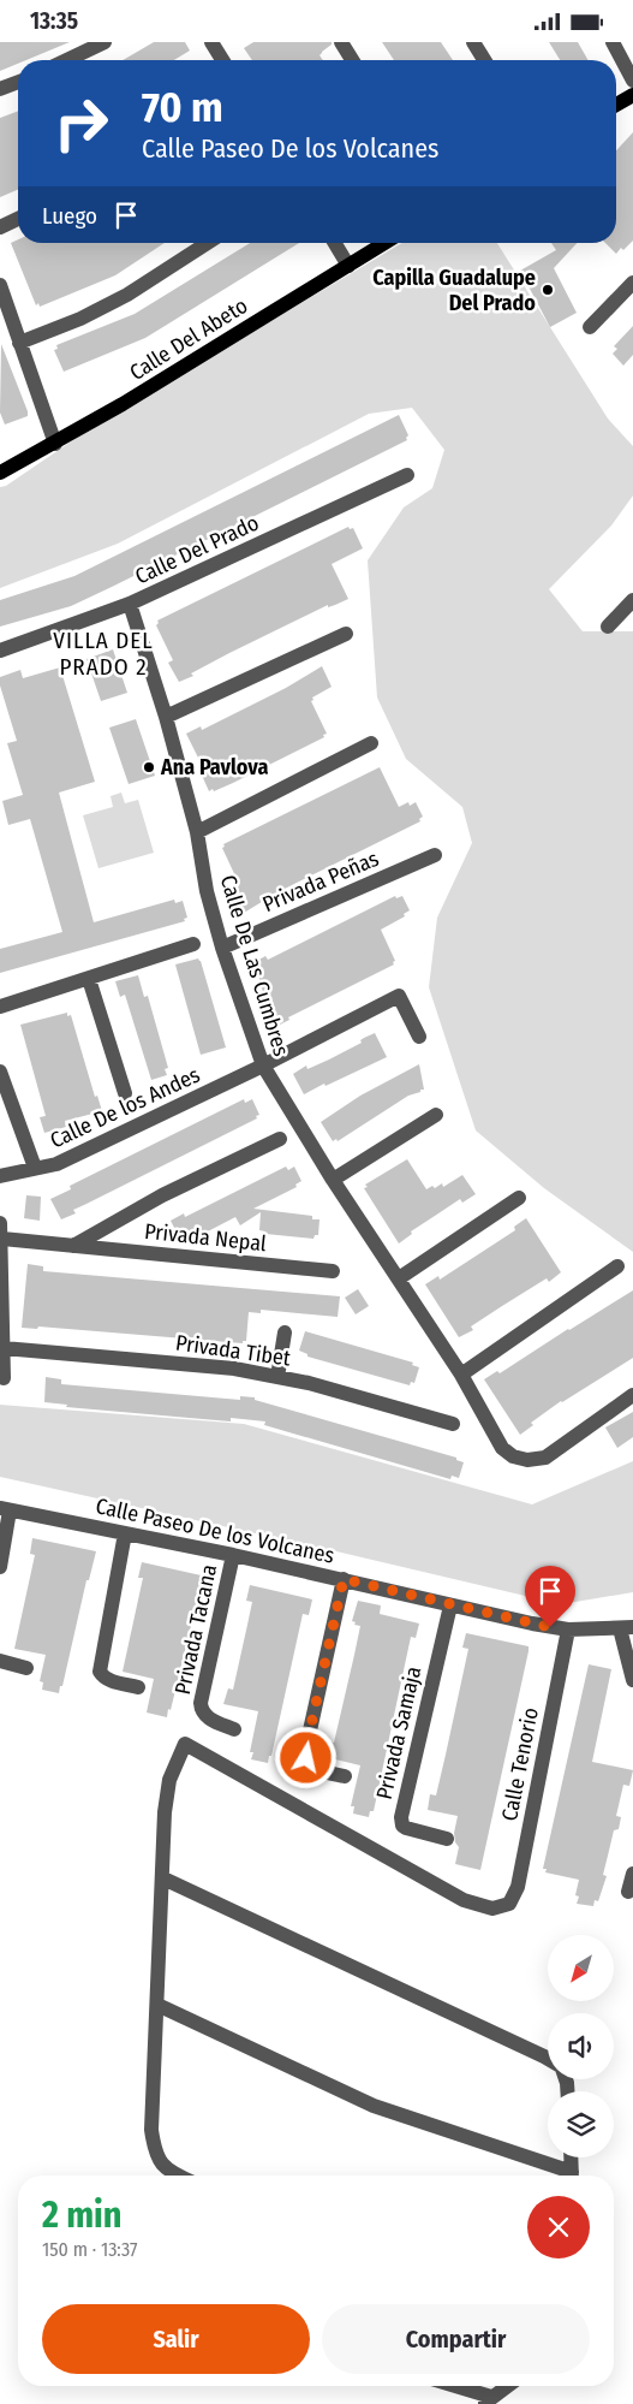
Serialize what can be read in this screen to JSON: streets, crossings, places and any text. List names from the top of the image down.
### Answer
{
  "streets": {
    "main road": ["Calle Del Abeto"],
    "street": [
      "Calle Del Prado",
      "Privada Peñas",
      "Calle De Las Cumbres",
      "Calle De los Andes",
      "Privada Nepal",
      "Privada Tibet",
      "Calle Paseo De los Volcanes",
      "Privada Tacana",
      "Privada Samaja",
      "Calle Tenorio"
    ]
  },
  "crossings": [
    ["Calle Del Prado", "Calle De Las Cumbres"],
    ["Privada Peñas", "Calle De Las Cumbres"],
    ["Calle De Las Cumbres", "Calle De los Andes"],
    ["Calle Paseo De los Volcanes", "Privada Tacana"],
    ["Calle Paseo De los Volcanes", "Privada Samaja"],
    ["Calle Paseo De los Volcanes", "Calle Tenorio"]
  ],
  "districts": ["VILLA DEL PRADO 2"],
  "places": ["Capilla Guadalupe Del Prado", "Ana Pavlova"],
  "north": "bottom left",
  "page": {
    "status": "13:35",
    "turn": ["70 m", "Calle Paseo De los Volcanes"],
    "then": "Luego",
    "heading": ["2 min", "150 m · 13:37"],
    "buttons": ["Salir", "Compartir"]
  }
}
